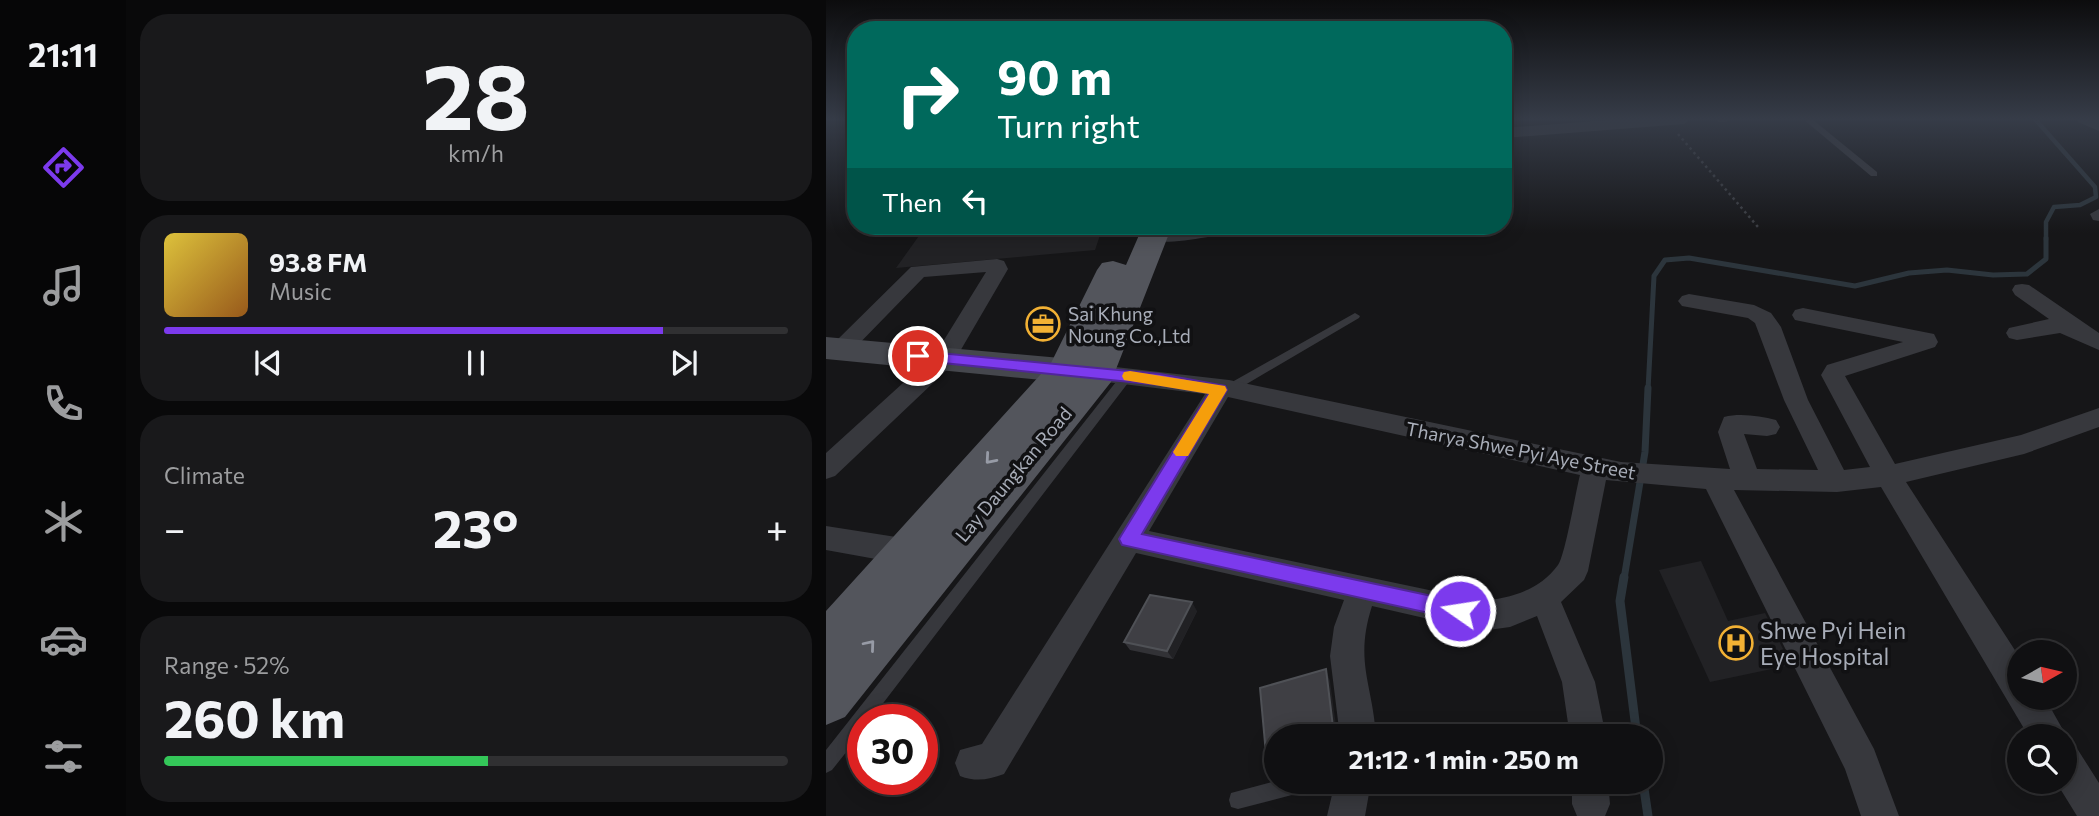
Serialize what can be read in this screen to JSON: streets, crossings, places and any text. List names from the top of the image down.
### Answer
{
  "streets": {
    "main road": ["Lay Daungkan Road"],
    "street": ["Tharya Shwe Pyi Aye Street"]
  },
  "crossings": [
    ["Tharya Shwe Pyi Aye Street", "Lay Daungkan Road"]
  ],
  "places": {
    "office": ["Sai Khung Noung Co.,Ltd"],
    "hospital": ["Shwe Pyi Hein Eye Hospital"]
  },
  "north": "right",
  "page": {
    "tabs": "21:11",
    "tile": [
      ["28", "km/h"],
      "Climate",
      ["Range · 52%", "260 km"]
    ],
    "turn": ["90 m", "Turn right"],
    "then": "Then",
    "song": ["93.8 FM", "Music"],
    "heat": ["−", "23°", "+"],
    "limit": "30",
    "trip": "21:12 · 1 min · 250 m"
  }
}
